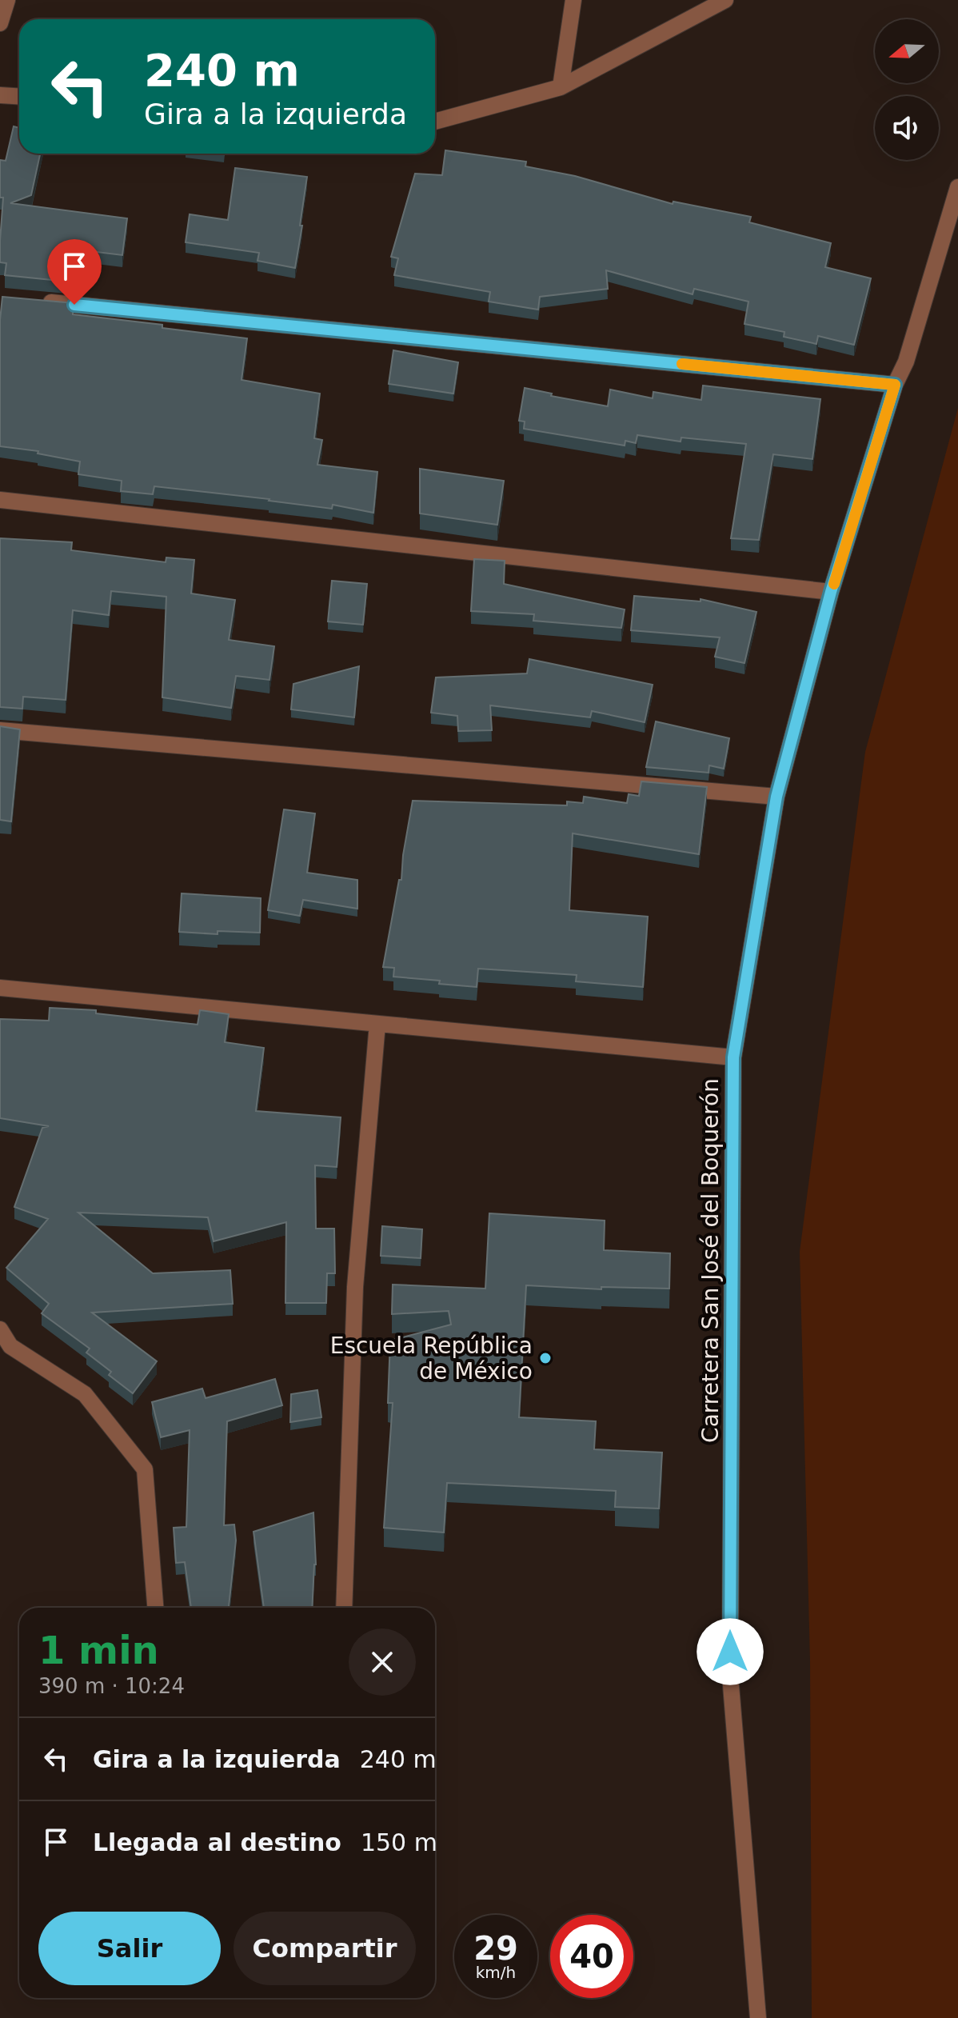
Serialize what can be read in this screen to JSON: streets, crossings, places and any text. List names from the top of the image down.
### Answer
{
  "streets": {
    "street": ["Carretera San José del Boquerón"]
  },
  "places": ["Escuela República de México"],
  "north": "left",
  "page": {
    "turn": ["240 m", "Gira a la izquierda"],
    "heading": ["1 min", "390 m · 10:24"],
    "list": [
      {
        "name": "Gira a la izquierda",
        "value": "240 m"
      },
      {
        "name": "Llegada al destino",
        "value": "150 m"
      }
    ],
    "buttons": ["Salir", "Compartir"],
    "speed": "29 km/h",
    "limit": "40"
  }
}
